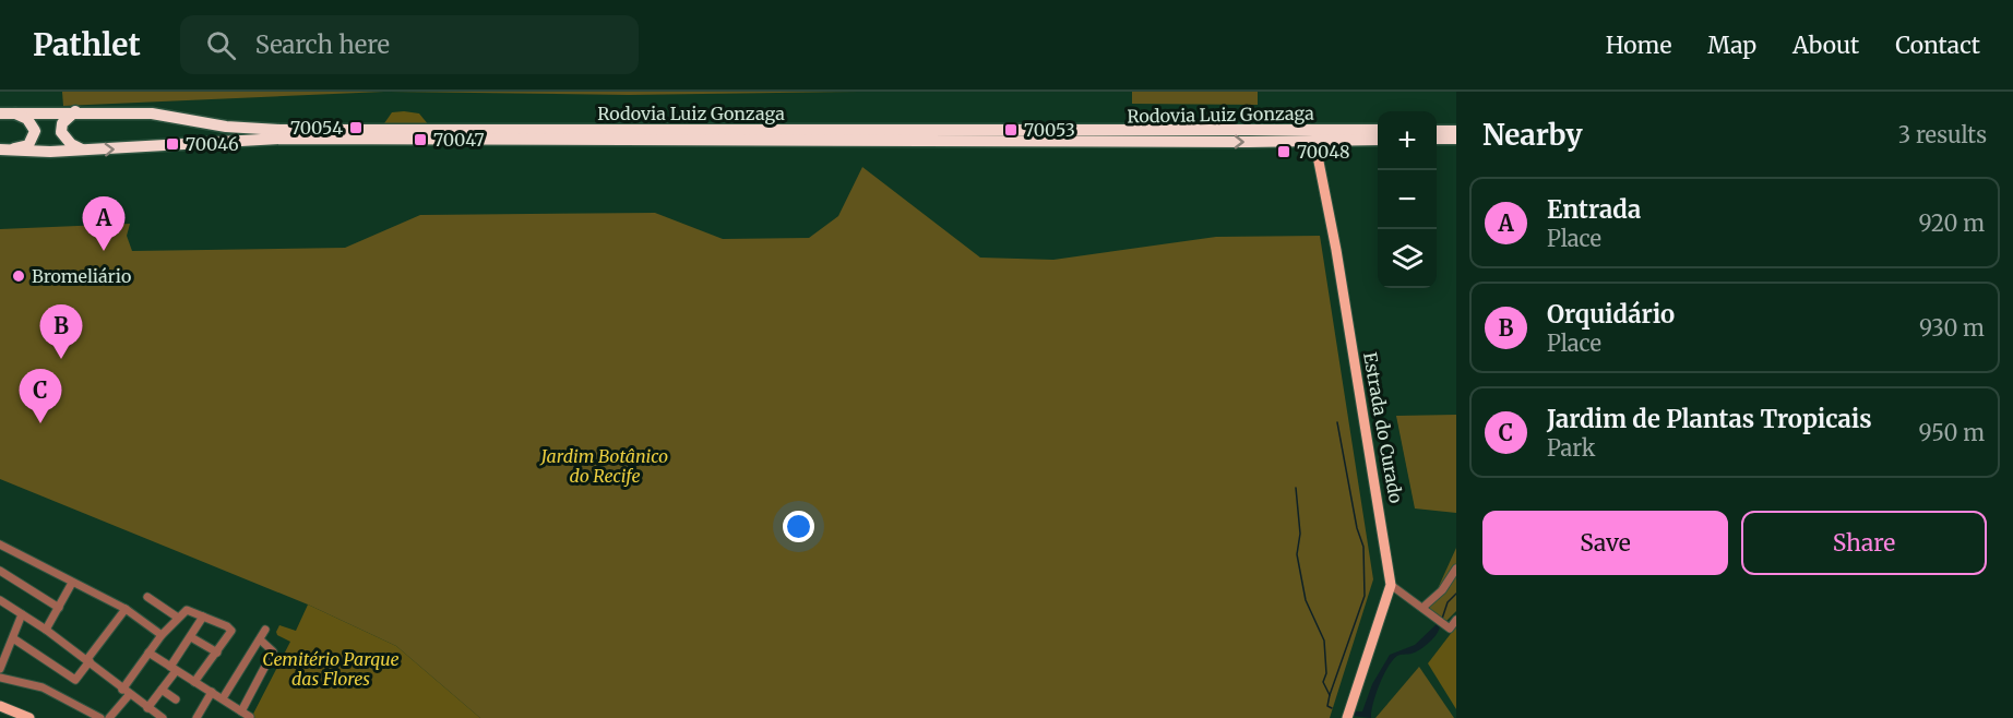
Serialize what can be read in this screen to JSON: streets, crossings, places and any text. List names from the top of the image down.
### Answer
{
  "streets": {
    "highway": ["Rodovia Luiz Gonzaga"],
    "main road": ["Estrada do Curado"]
  },
  "crossings": [
    ["Rodovia Luiz Gonzaga", "Estrada do Curado"]
  ],
  "parks": ["Jardim Botânico do Recife", "Cemitério Parque das Flores"],
  "places": {
    "transit": [
      "70054",
      "70053",
      "70047",
      "70046",
      "70048"
    ],
    "other": ["Bromeliário"]
  },
  "page": {
    "header": "Pathlet",
    "search": "Search here",
    "nav": [
      "Home",
      "Map",
      "About",
      "Contact"
    ],
    "heading": ["Nearby", "3 results"],
    "map_buttons": ["+", "−"],
    "list": [
      {
        "mark": "A",
        "name": "Entrada",
        "note": "Place",
        "value": "920 m"
      },
      {
        "mark": "B",
        "name": "Orquidário",
        "note": "Place",
        "value": "930 m"
      },
      {
        "mark": "C",
        "name": "Jardim de Plantas Tropicais",
        "note": "Park",
        "value": "950 m"
      }
    ],
    "pins": ["A", "B", "C"],
    "buttons": ["Save", "Share"]
  }
}
